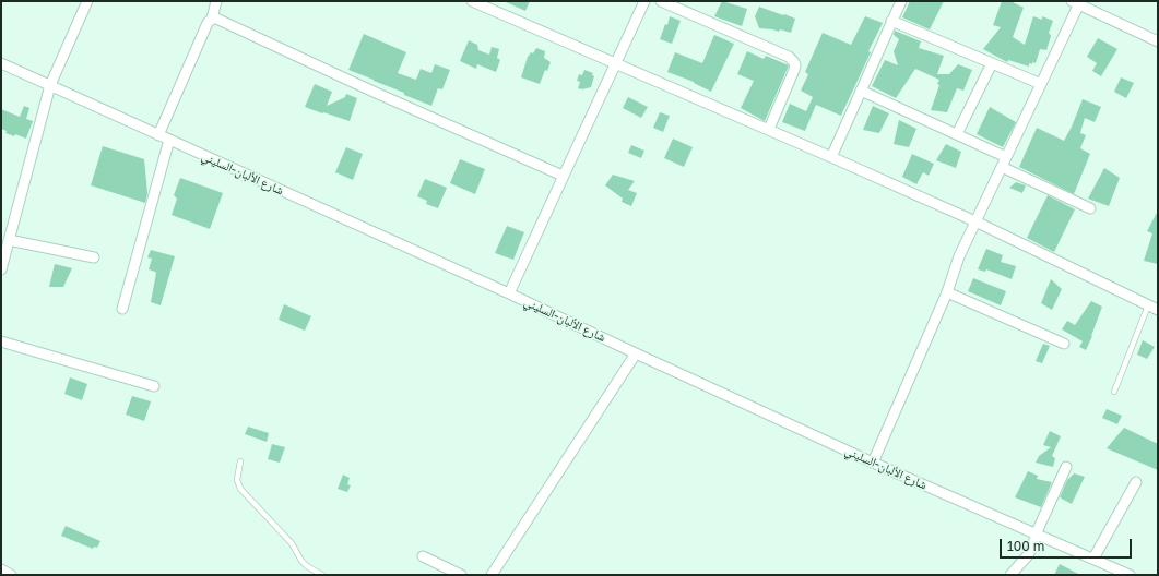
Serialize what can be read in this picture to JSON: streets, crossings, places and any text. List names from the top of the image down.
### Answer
{
  "streets": {
    "street": ["شارع الألبان-السليني"]
  },
  "scale_bar": "100 m"
}
